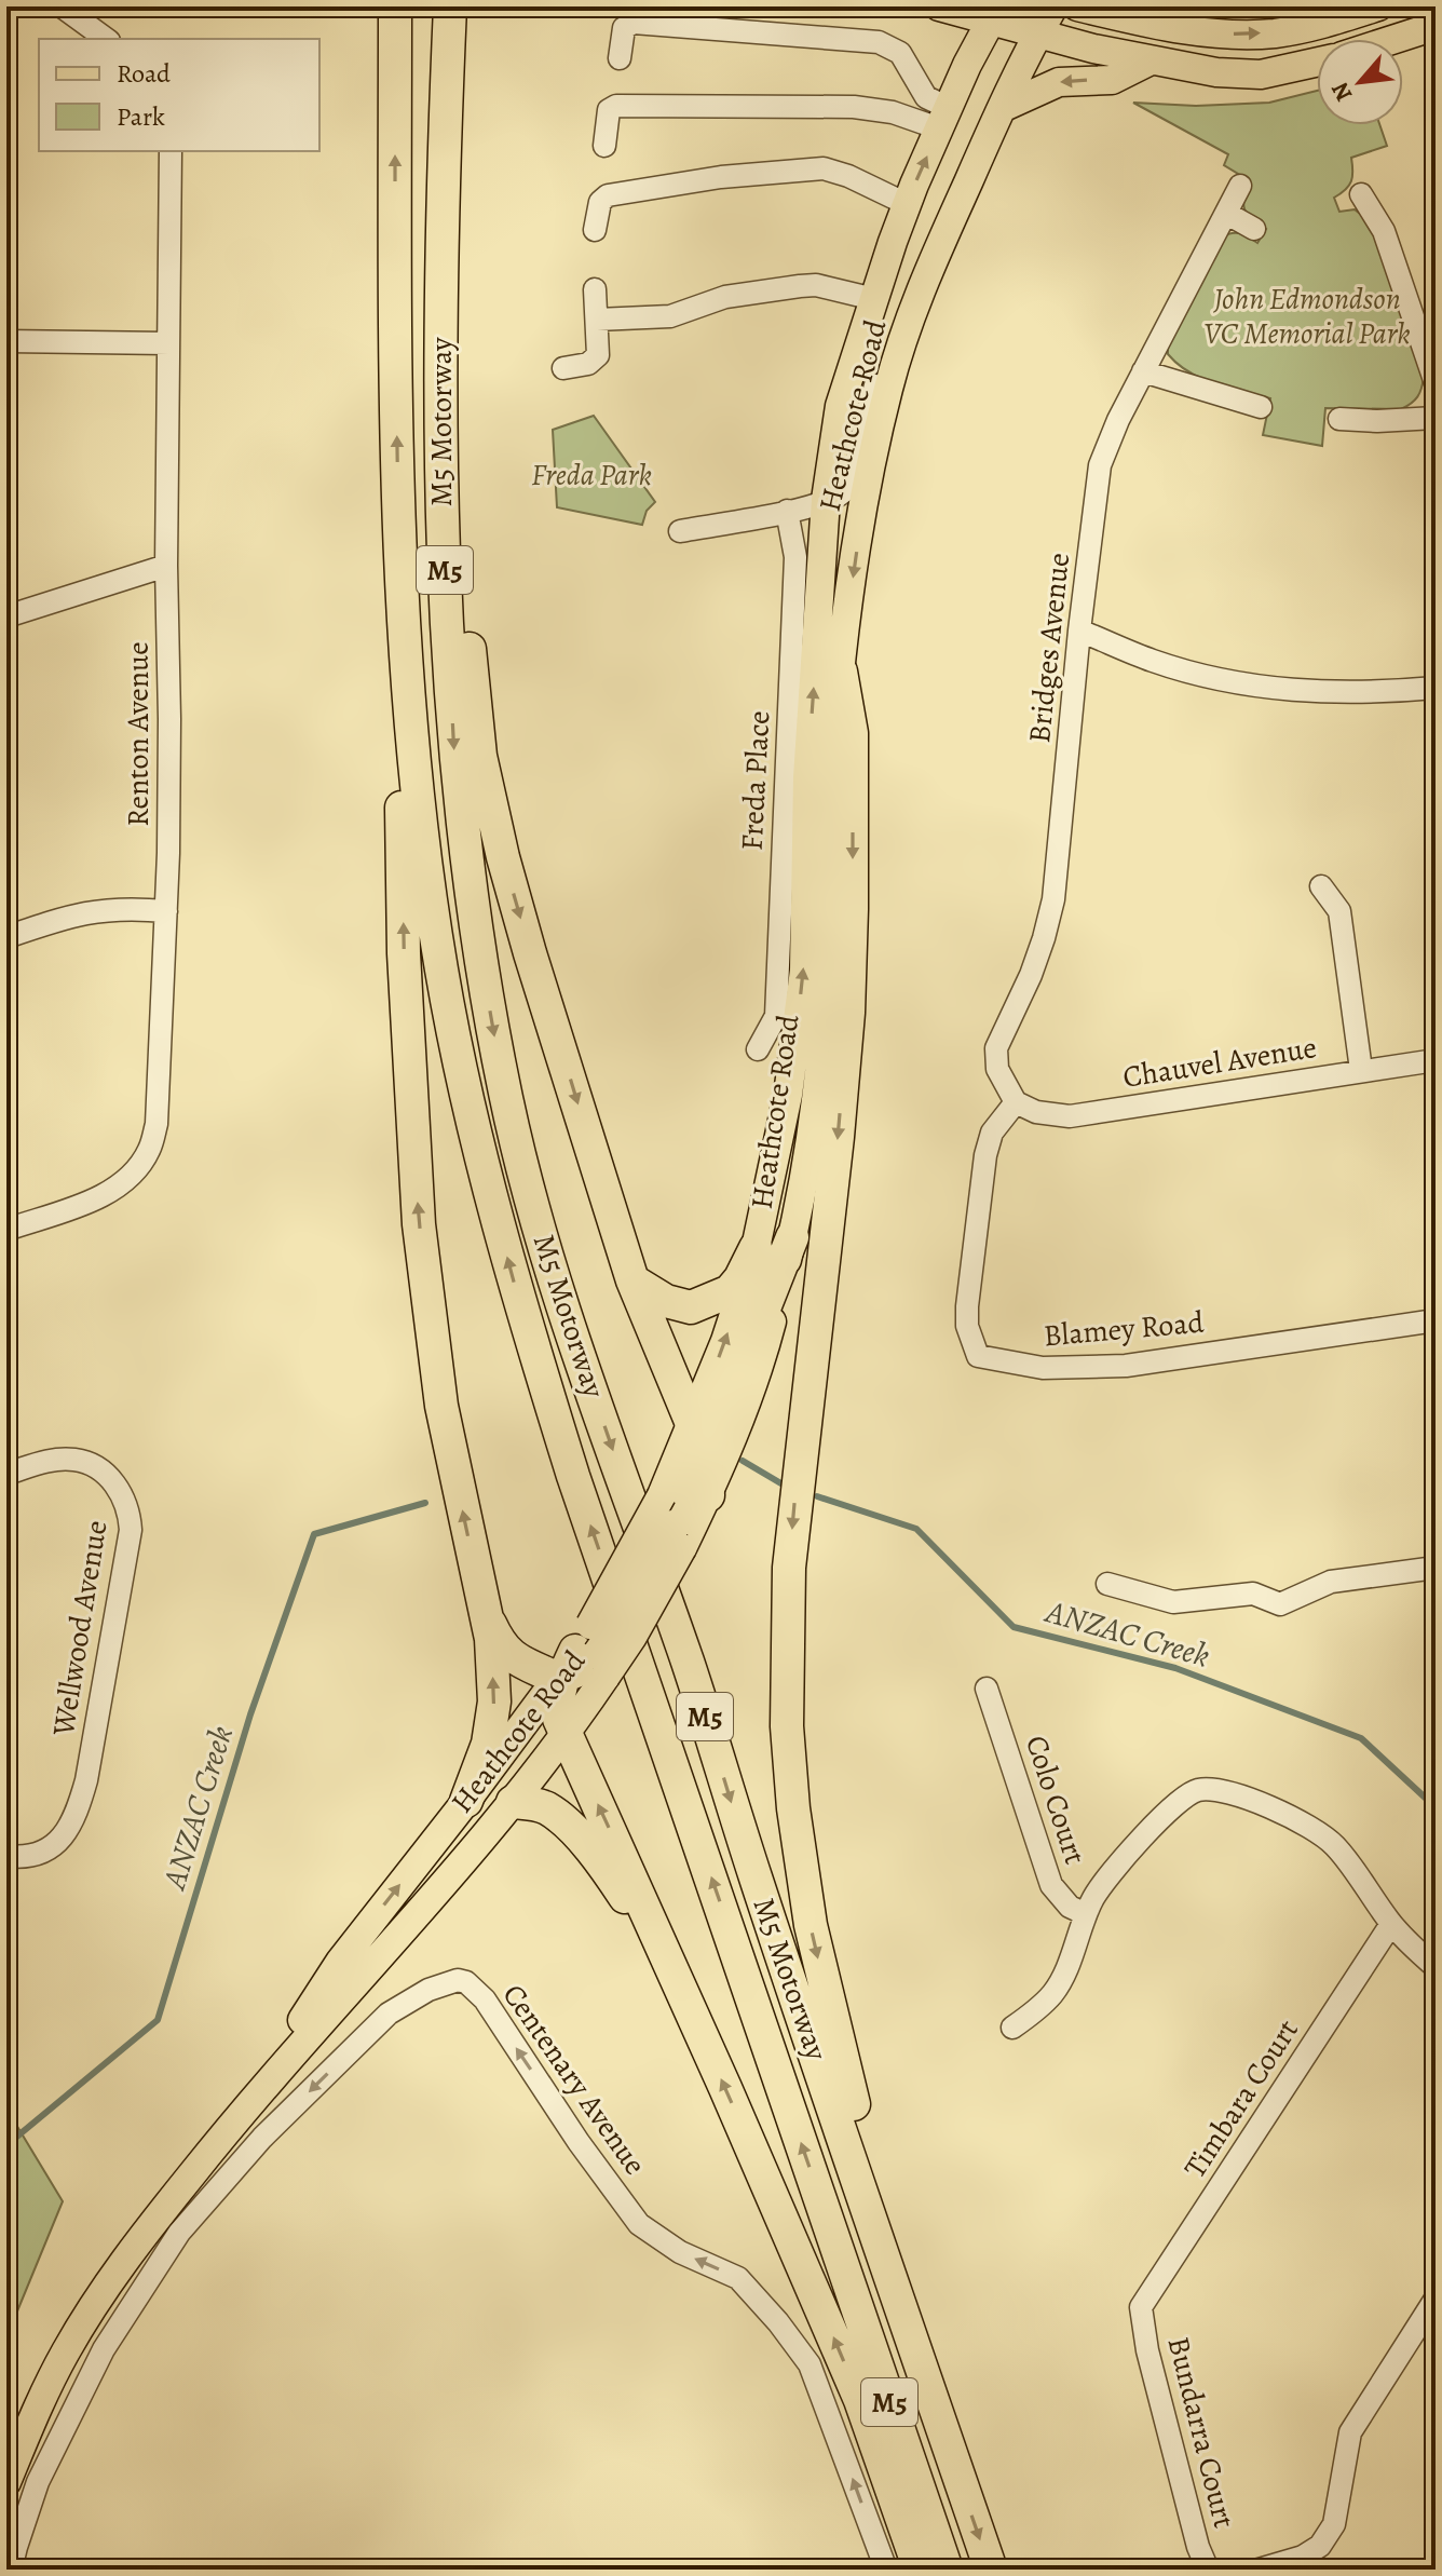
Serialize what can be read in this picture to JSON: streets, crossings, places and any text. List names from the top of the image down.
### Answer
{
  "streets": {
    "highway": ["M5 Motorway", "M5"],
    "main road": ["Heathcote Road"],
    "street": [
      "Bridges Avenue",
      "Renton Avenue",
      "Freda Place",
      "Chauvel Avenue",
      "Blamey Road",
      "Wellwood Avenue",
      "Colo Court",
      "Centenary Avenue",
      "Timbara Court",
      "Bundarra Court"
    ]
  },
  "crossings": [
    ["Bridges Avenue", "Chauvel Avenue"],
    ["Bridges Avenue", "Blamey Road"],
    ["Chauvel Avenue", "Blamey Road"],
    ["Colo Court", "Timbara Court"],
    ["Timbara Court", "Bundarra Court"]
  ],
  "water": ["ANZAC Creek"],
  "parks": ["John Edmondson VC Memorial Park", "Freda Park"],
  "legend": ["Road", "Park"],
  "north": "bottom left"
}
